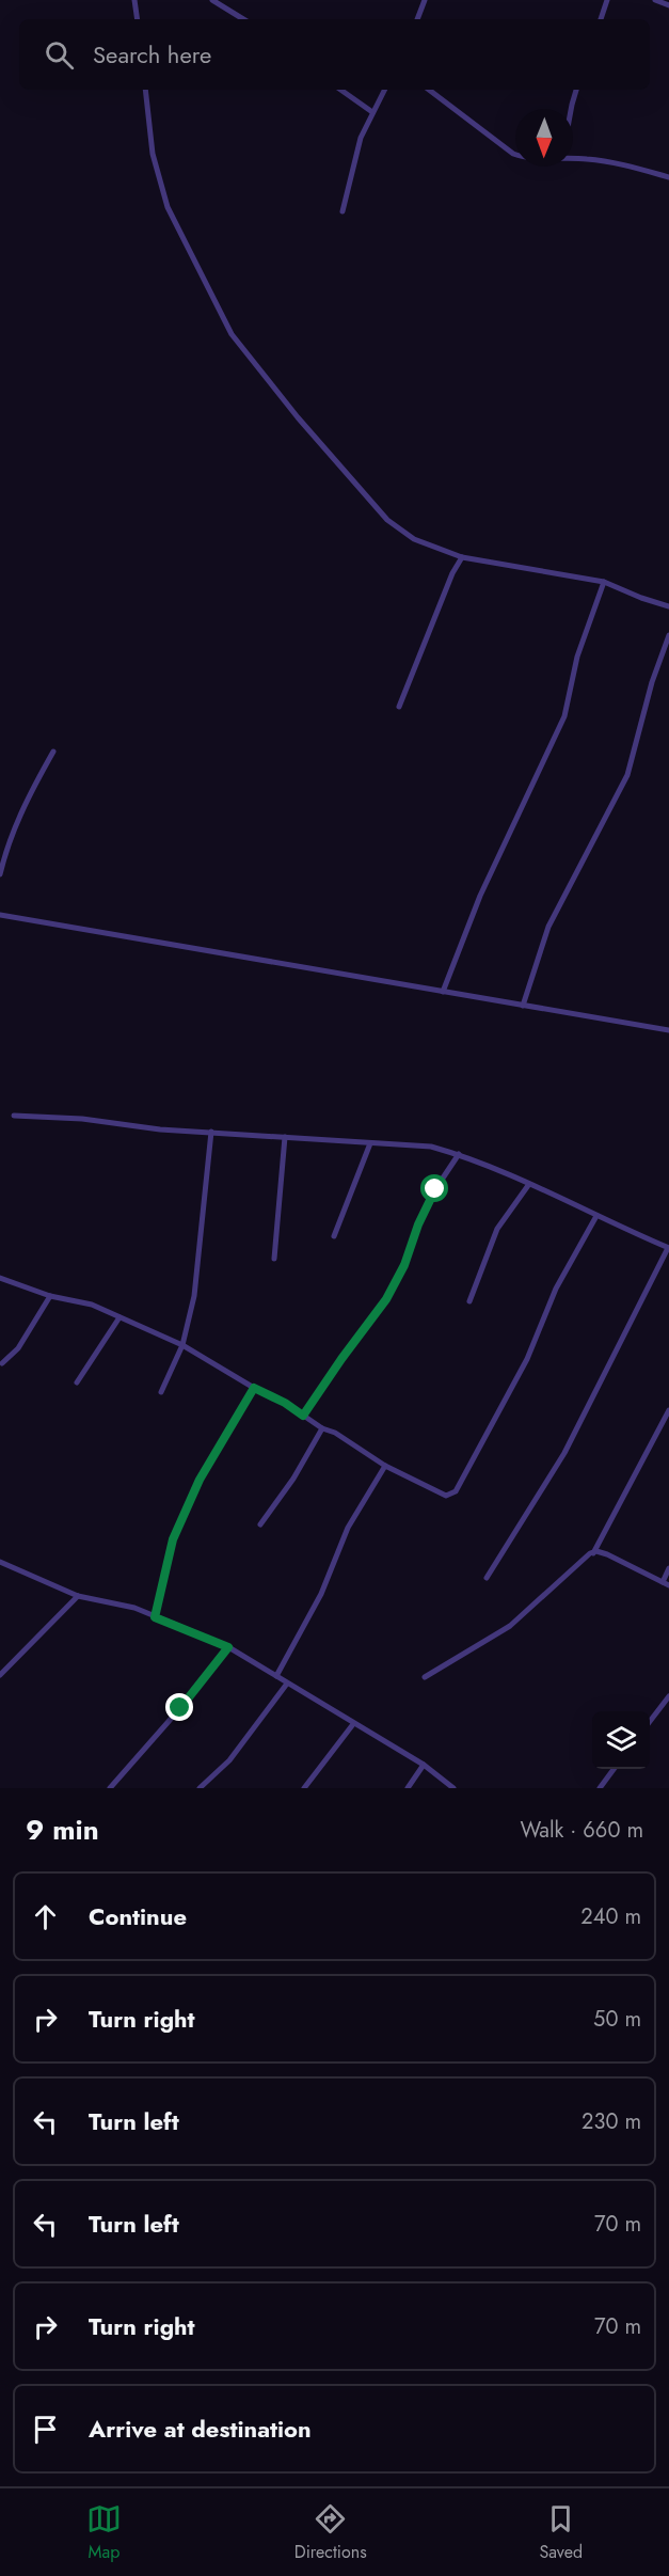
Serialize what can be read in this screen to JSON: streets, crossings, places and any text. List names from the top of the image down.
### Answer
{
  "north": "bottom",
  "page": {
    "search": "Search here",
    "heading": ["9 min", "Walk · 660 m"],
    "list": [
      ["Continue", "240 m"],
      ["Turn right", "50 m"],
      ["Turn left", "230 m"],
      ["Turn left", "70 m"],
      ["Turn right", "70 m"],
      "Arrive at destination"
    ],
    "nav": ["Map", "Directions", "Saved"]
  }
}
